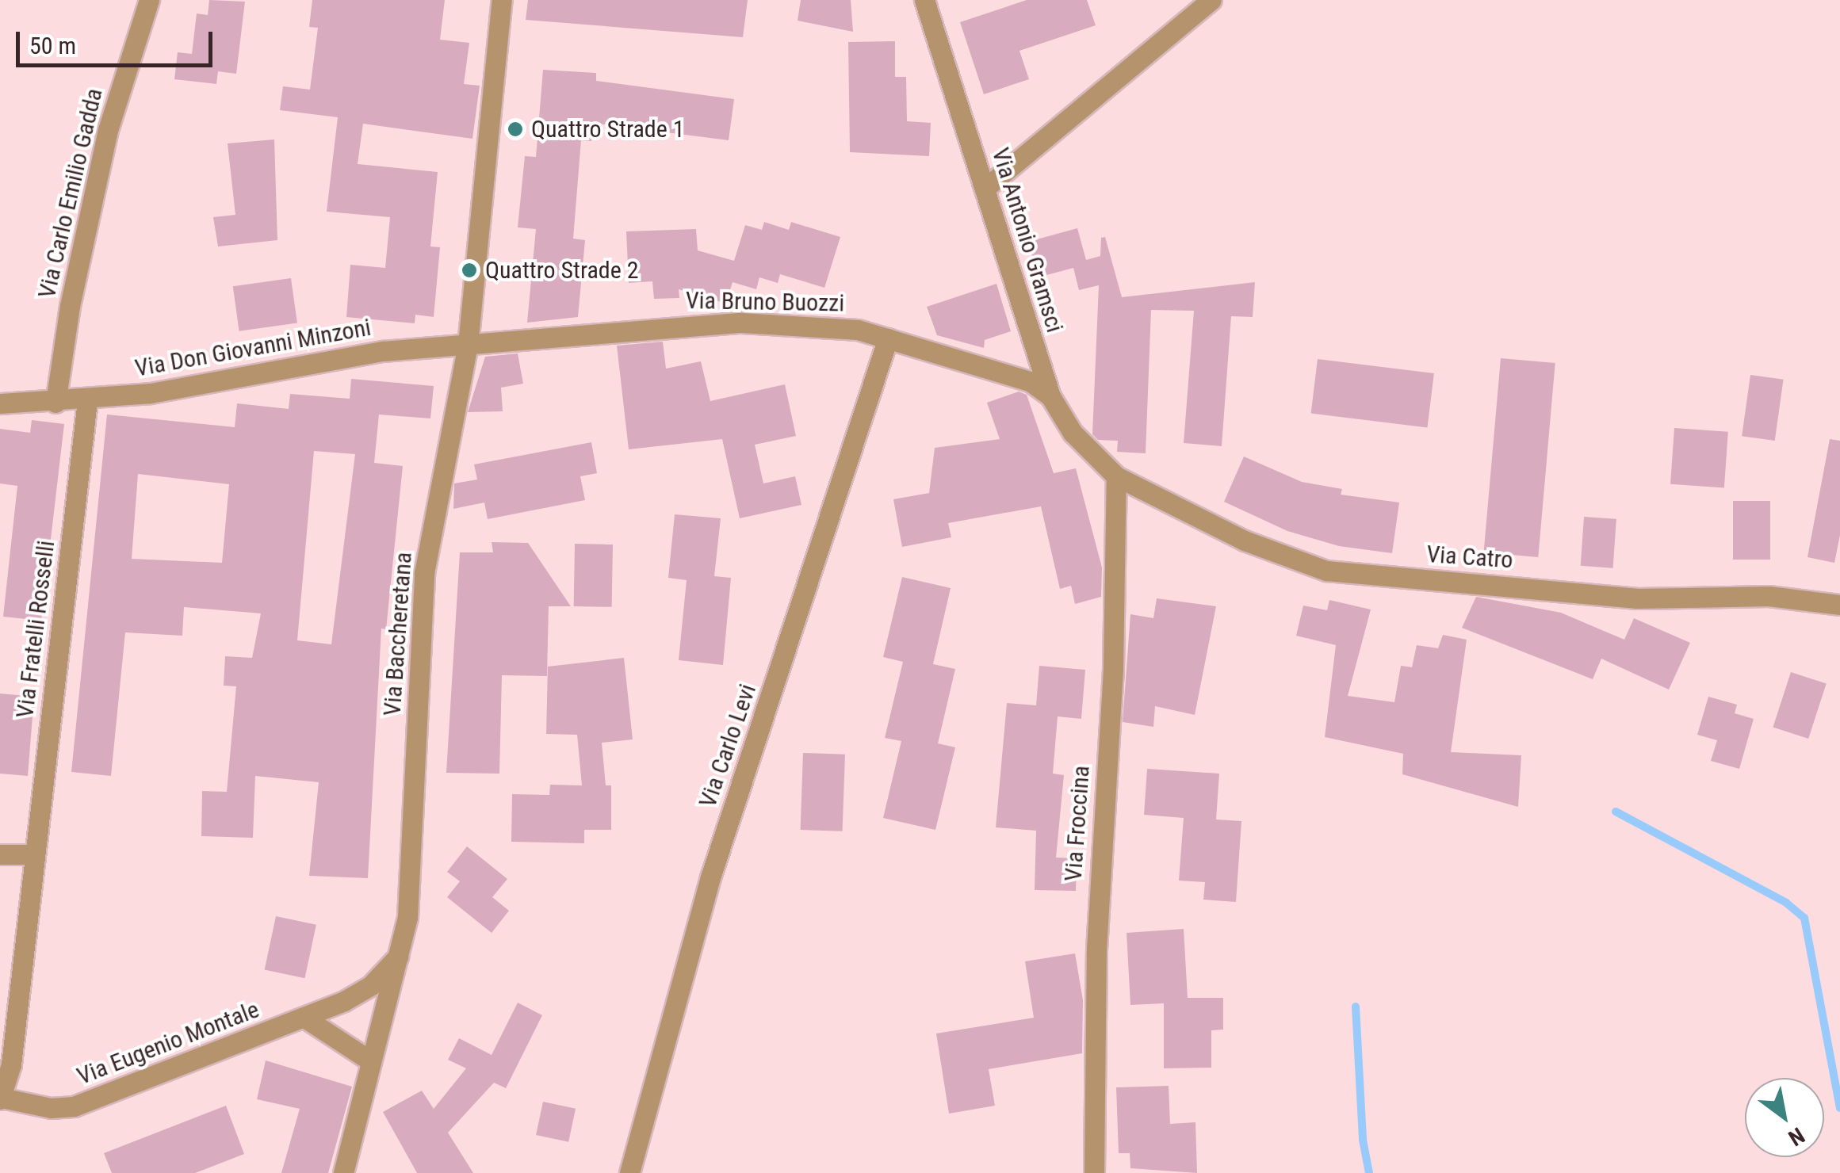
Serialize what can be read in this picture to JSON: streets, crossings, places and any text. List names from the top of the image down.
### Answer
{
  "streets": {
    "street": [
      "Via Carlo Emilio Gadda",
      "Via Antonio Gramsci",
      "Via Bruno Buozzi",
      "Via Don Giovanni Minzoni",
      "Via Catro",
      "Via Fratelli Rosselli",
      "Via Baccheretana",
      "Via Carlo Levi",
      "Via Froccina",
      "Via Eugenio Montale"
    ]
  },
  "crossings": [
    ["Via Carlo Emilio Gadda", "Via Don Giovanni Minzoni"],
    ["Via Antonio Gramsci", "Via Bruno Buozzi"],
    ["Via Antonio Gramsci", "Via Catro"],
    ["Via Antonio Gramsci", "Via Froccina"],
    ["Via Bruno Buozzi", "Via Don Giovanni Minzoni"],
    ["Via Bruno Buozzi", "Via Baccheretana"],
    ["Via Bruno Buozzi", "Via Carlo Levi"],
    ["Via Don Giovanni Minzoni", "Via Fratelli Rosselli"],
    ["Via Don Giovanni Minzoni", "Via Baccheretana"],
    ["Via Catro", "Via Froccina"],
    ["Via Fratelli Rosselli", "Via Eugenio Montale"],
    ["Via Baccheretana", "Via Eugenio Montale"]
  ],
  "places": ["Quattro Strade 1", "Quattro Strade 2"],
  "scale_bar": "50 m",
  "north": "bottom right"
}
